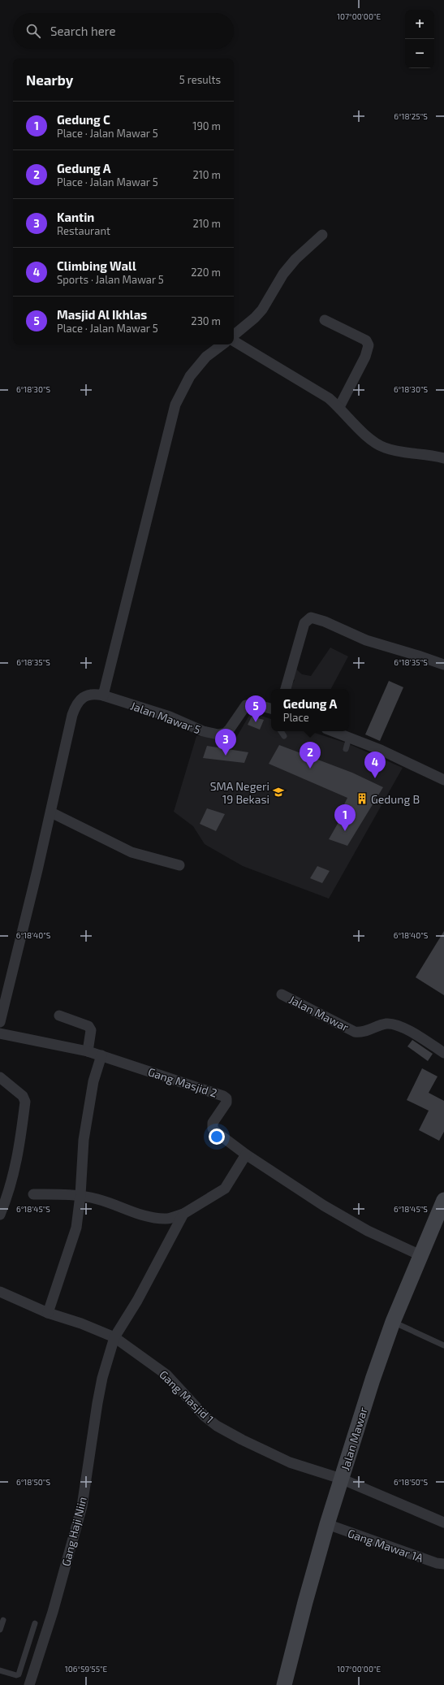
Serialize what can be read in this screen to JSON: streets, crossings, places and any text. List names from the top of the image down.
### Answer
{
  "streets": {
    "street": [
      "Jalan Mawar 5",
      "Jalan Mawar",
      "Gang Masjid 2",
      "Gang Masjid 1",
      "Gang Haji Niin",
      "Gang Mawar 1A"
    ]
  },
  "crossings": [
    ["Jalan Mawar", "Gang Masjid 2"],
    ["Jalan Mawar", "Gang Masjid 1"],
    ["Jalan Mawar", "Gang Mawar 1A"],
    ["Gang Masjid 1", "Gang Haji Niin"]
  ],
  "places": {
    "school or university": ["SMA Negeri 19 Bekasi"],
    "building": ["Gedung B"]
  },
  "page": {
    "map_buttons": ["+", "−"],
    "search": "Search here",
    "heading": ["Nearby", "5 results"],
    "list": [
      {
        "mark": "1",
        "name": "Gedung C",
        "note": "Place · Jalan Mawar 5",
        "value": "190 m"
      },
      {
        "mark": "2",
        "name": "Gedung A",
        "note": "Place · Jalan Mawar 5",
        "value": "210 m"
      },
      {
        "mark": "3",
        "name": "Kantin",
        "note": "Restaurant",
        "value": "210 m"
      },
      {
        "mark": "4",
        "name": "Climbing Wall",
        "note": "Sports · Jalan Mawar 5",
        "value": "220 m"
      },
      {
        "mark": "5",
        "name": "Masjid Al Ikhlas",
        "note": "Place · Jalan Mawar 5",
        "value": "230 m"
      }
    ],
    "popup": ["Gedung A", "Place"],
    "pins": [
      "5",
      "3",
      "2",
      "4",
      "1"
    ]
  },
  "coordinates": [
    "107°00'00\"E",
    "6°18'25\"S",
    "6°18'30\"S",
    "6°18'35\"S",
    "6°18'40\"S",
    "6°18'45\"S",
    "6°18'50\"S",
    "106°59'55\"E"
  ]
}
